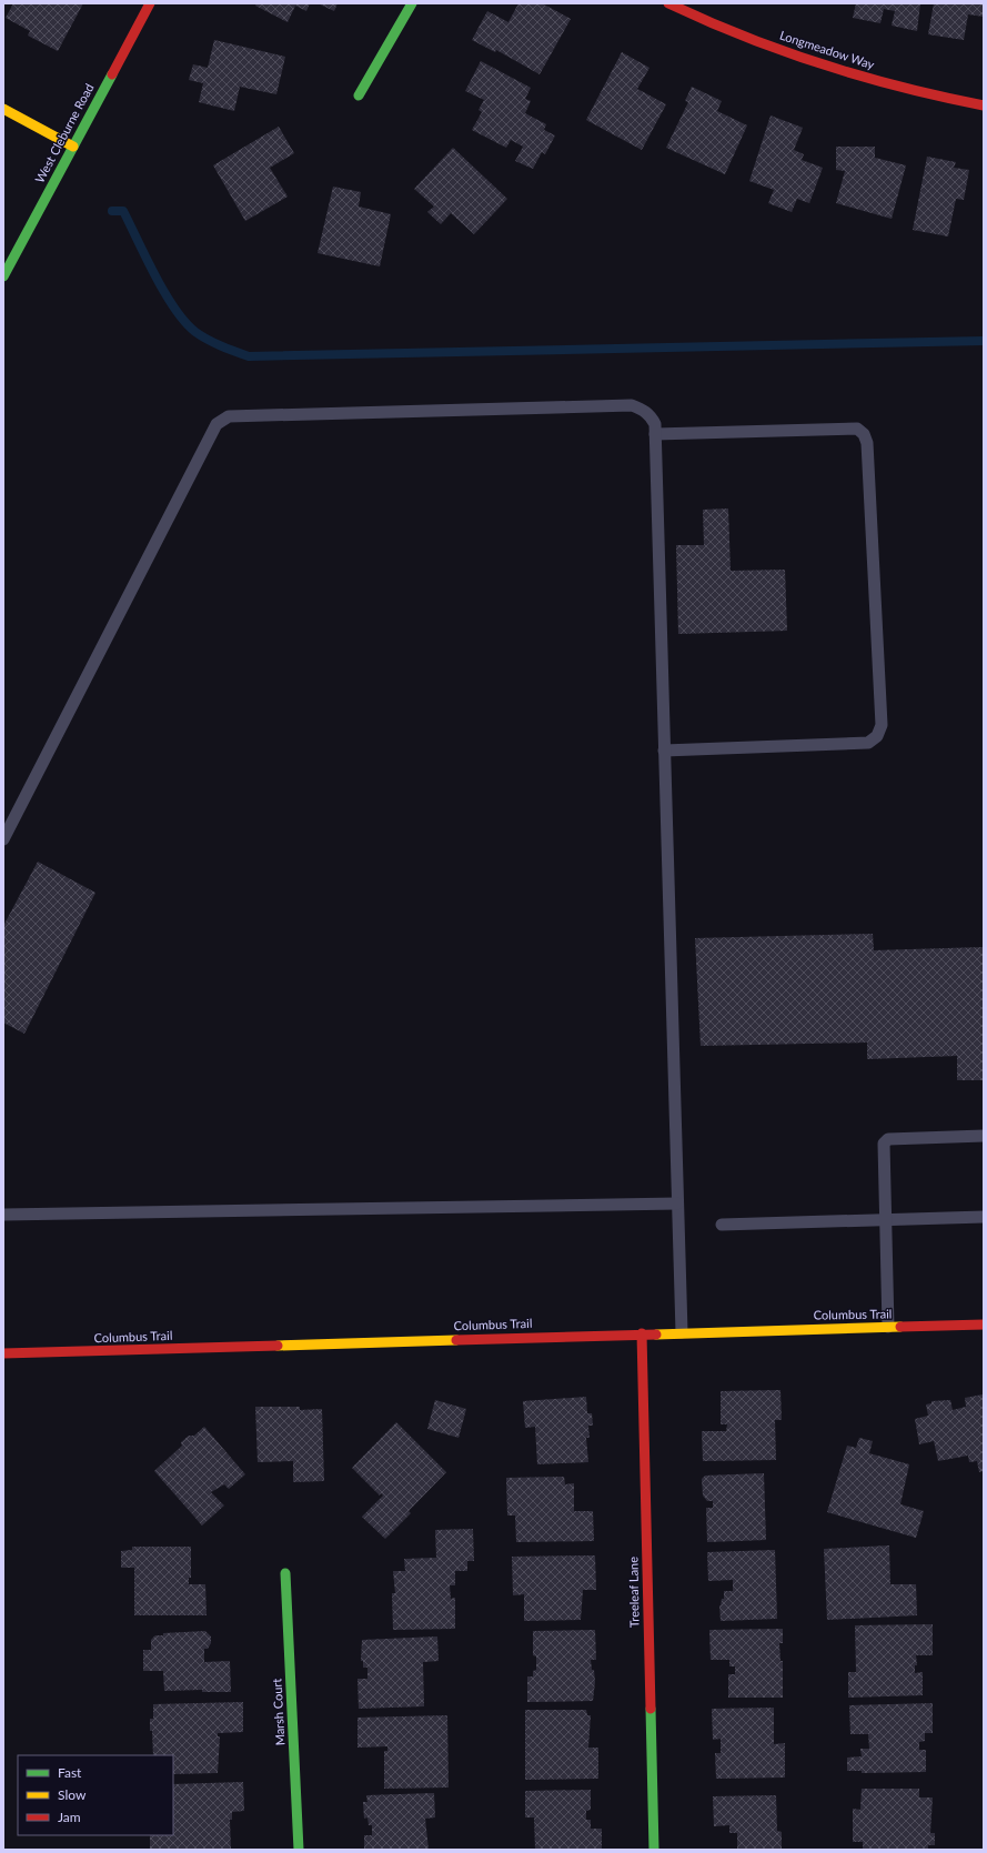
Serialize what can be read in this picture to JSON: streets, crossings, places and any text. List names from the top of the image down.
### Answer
{
  "streets": {
    "street": [
      "Longmeadow Way",
      "West Cleburne Road",
      "Columbus Trail",
      "Treeleaf Lane",
      "Marsh Court"
    ]
  },
  "crossings": [
    ["Columbus Trail", "Treeleaf Lane"]
  ],
  "legend": ["Fast", "Slow", "Jam"]
}
